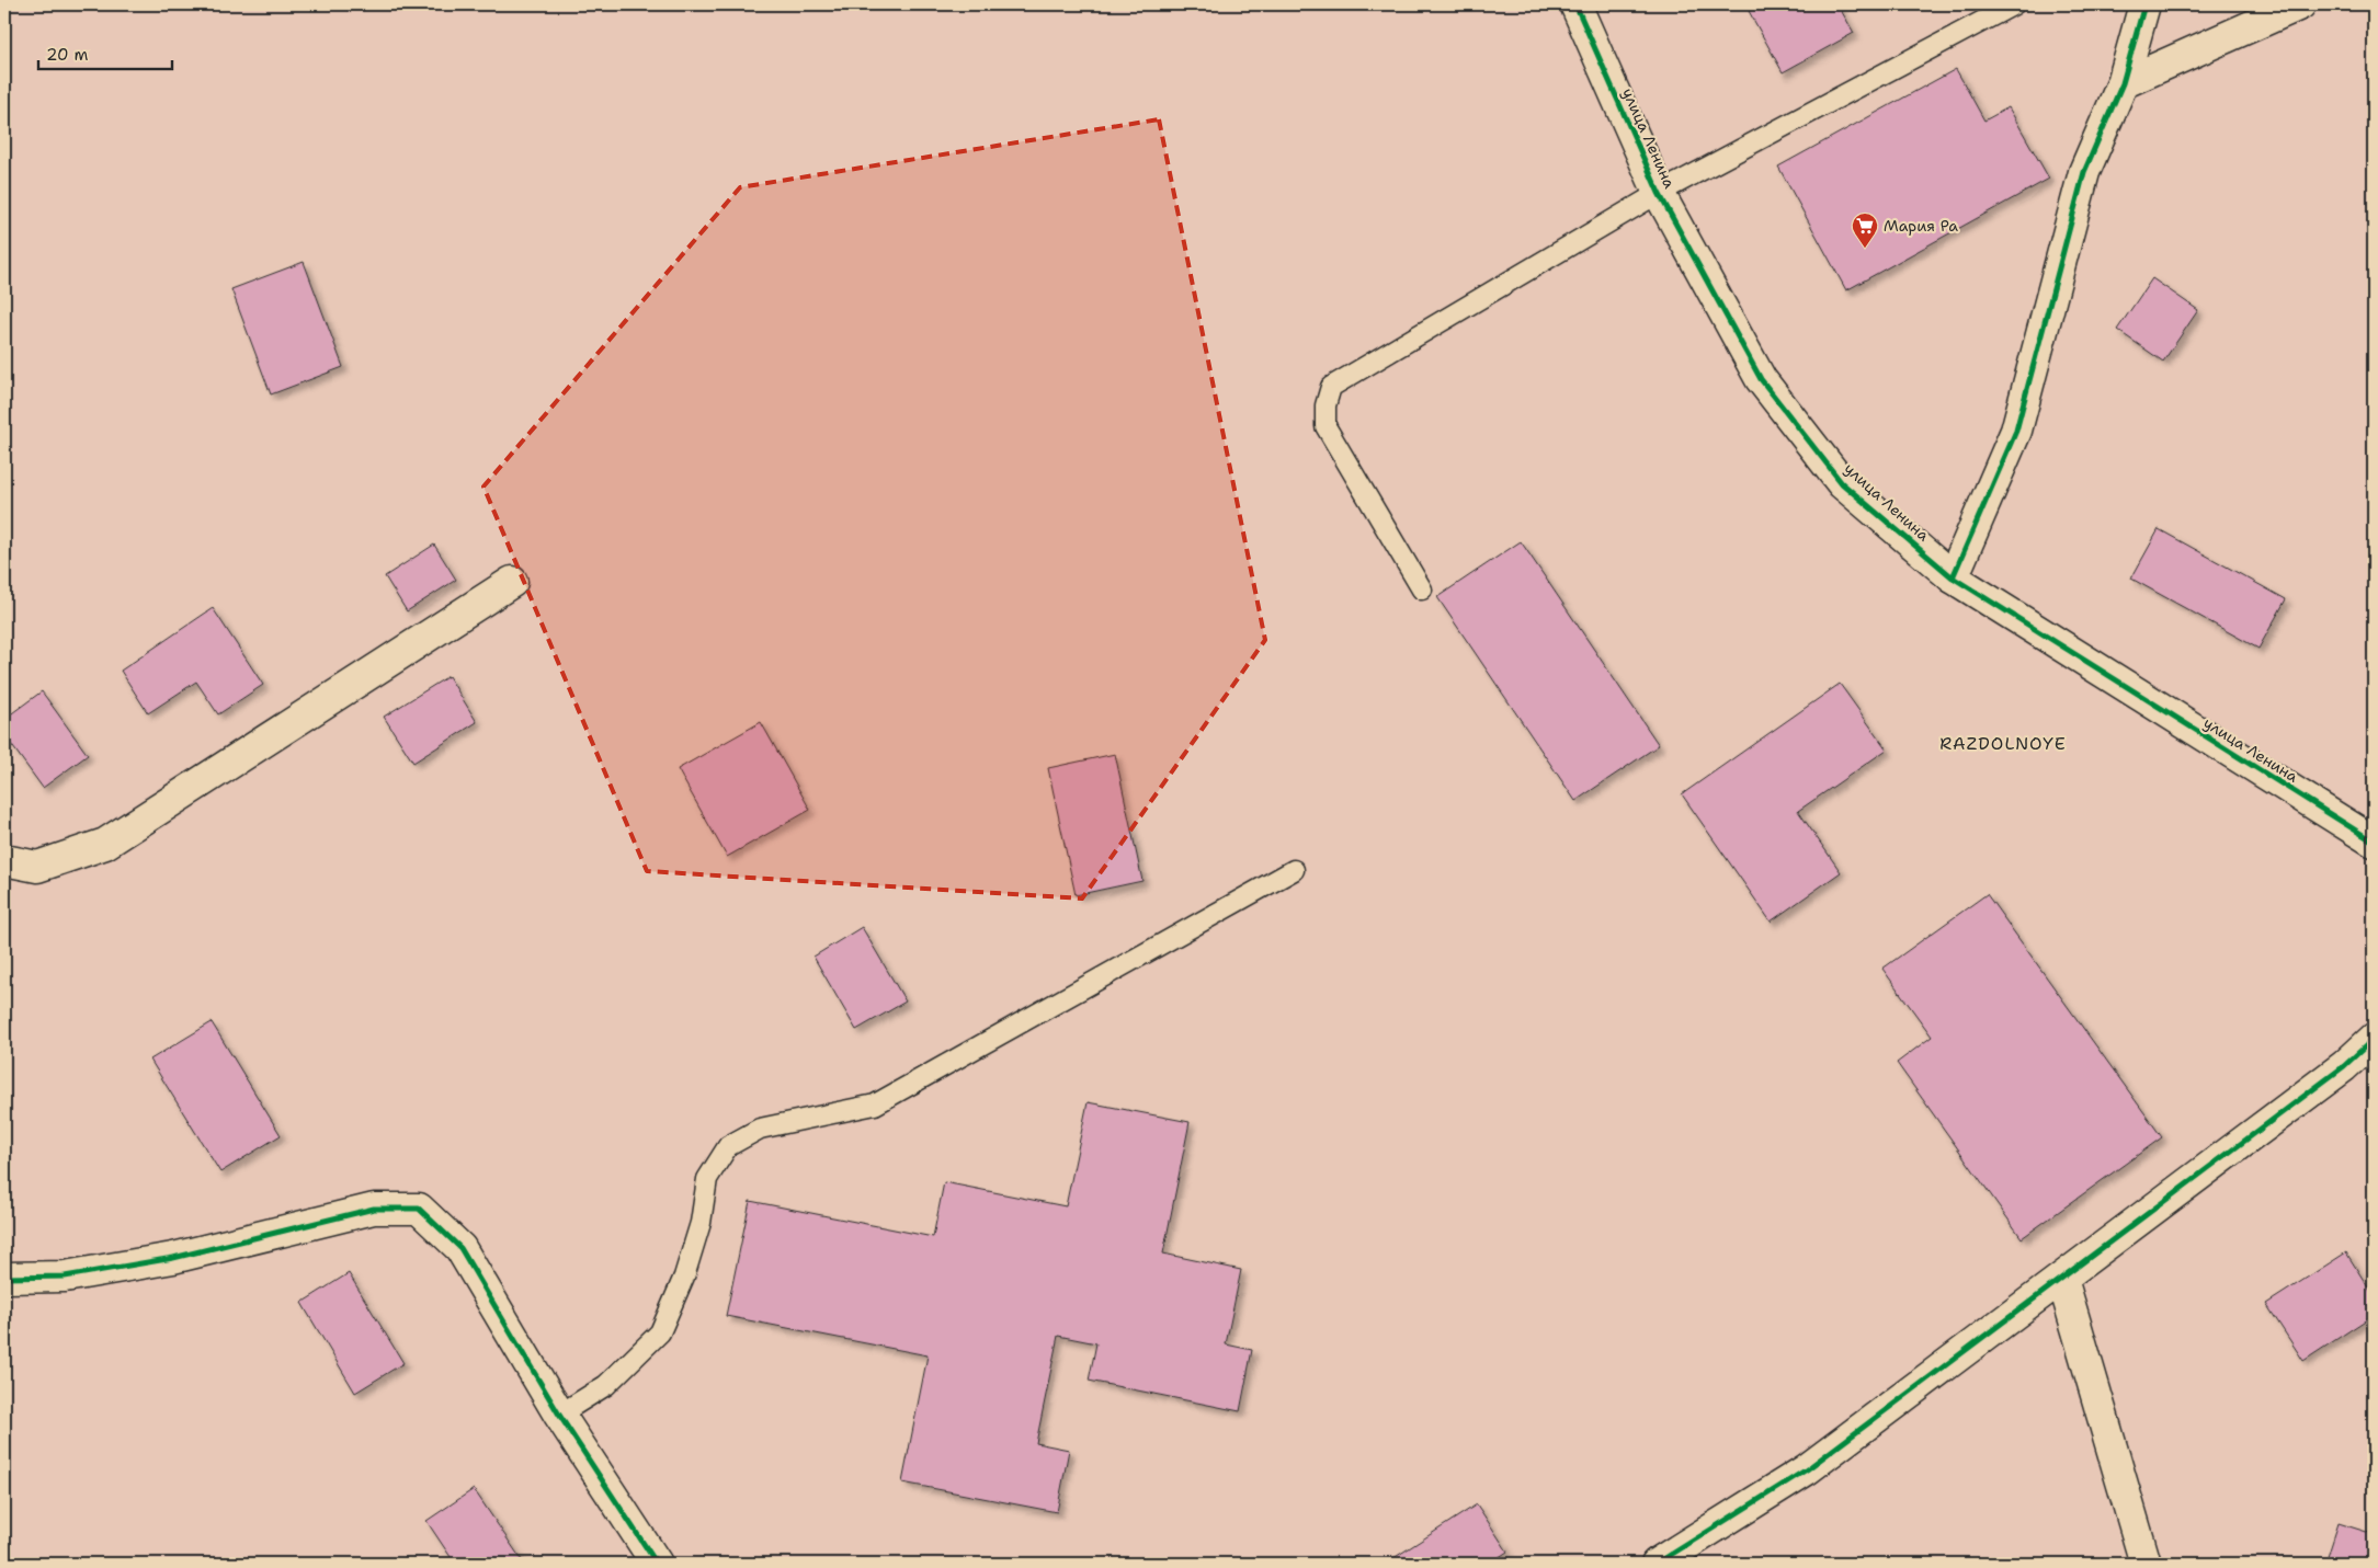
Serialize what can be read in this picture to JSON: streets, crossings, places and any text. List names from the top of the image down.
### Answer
{
  "streets": {
    "street": ["улица Ленина"]
  },
  "districts": ["RAZDOLNOYE"],
  "places": {
    "supermarket": ["Мария Ра"]
  },
  "scale_bar": "20 m"
}
